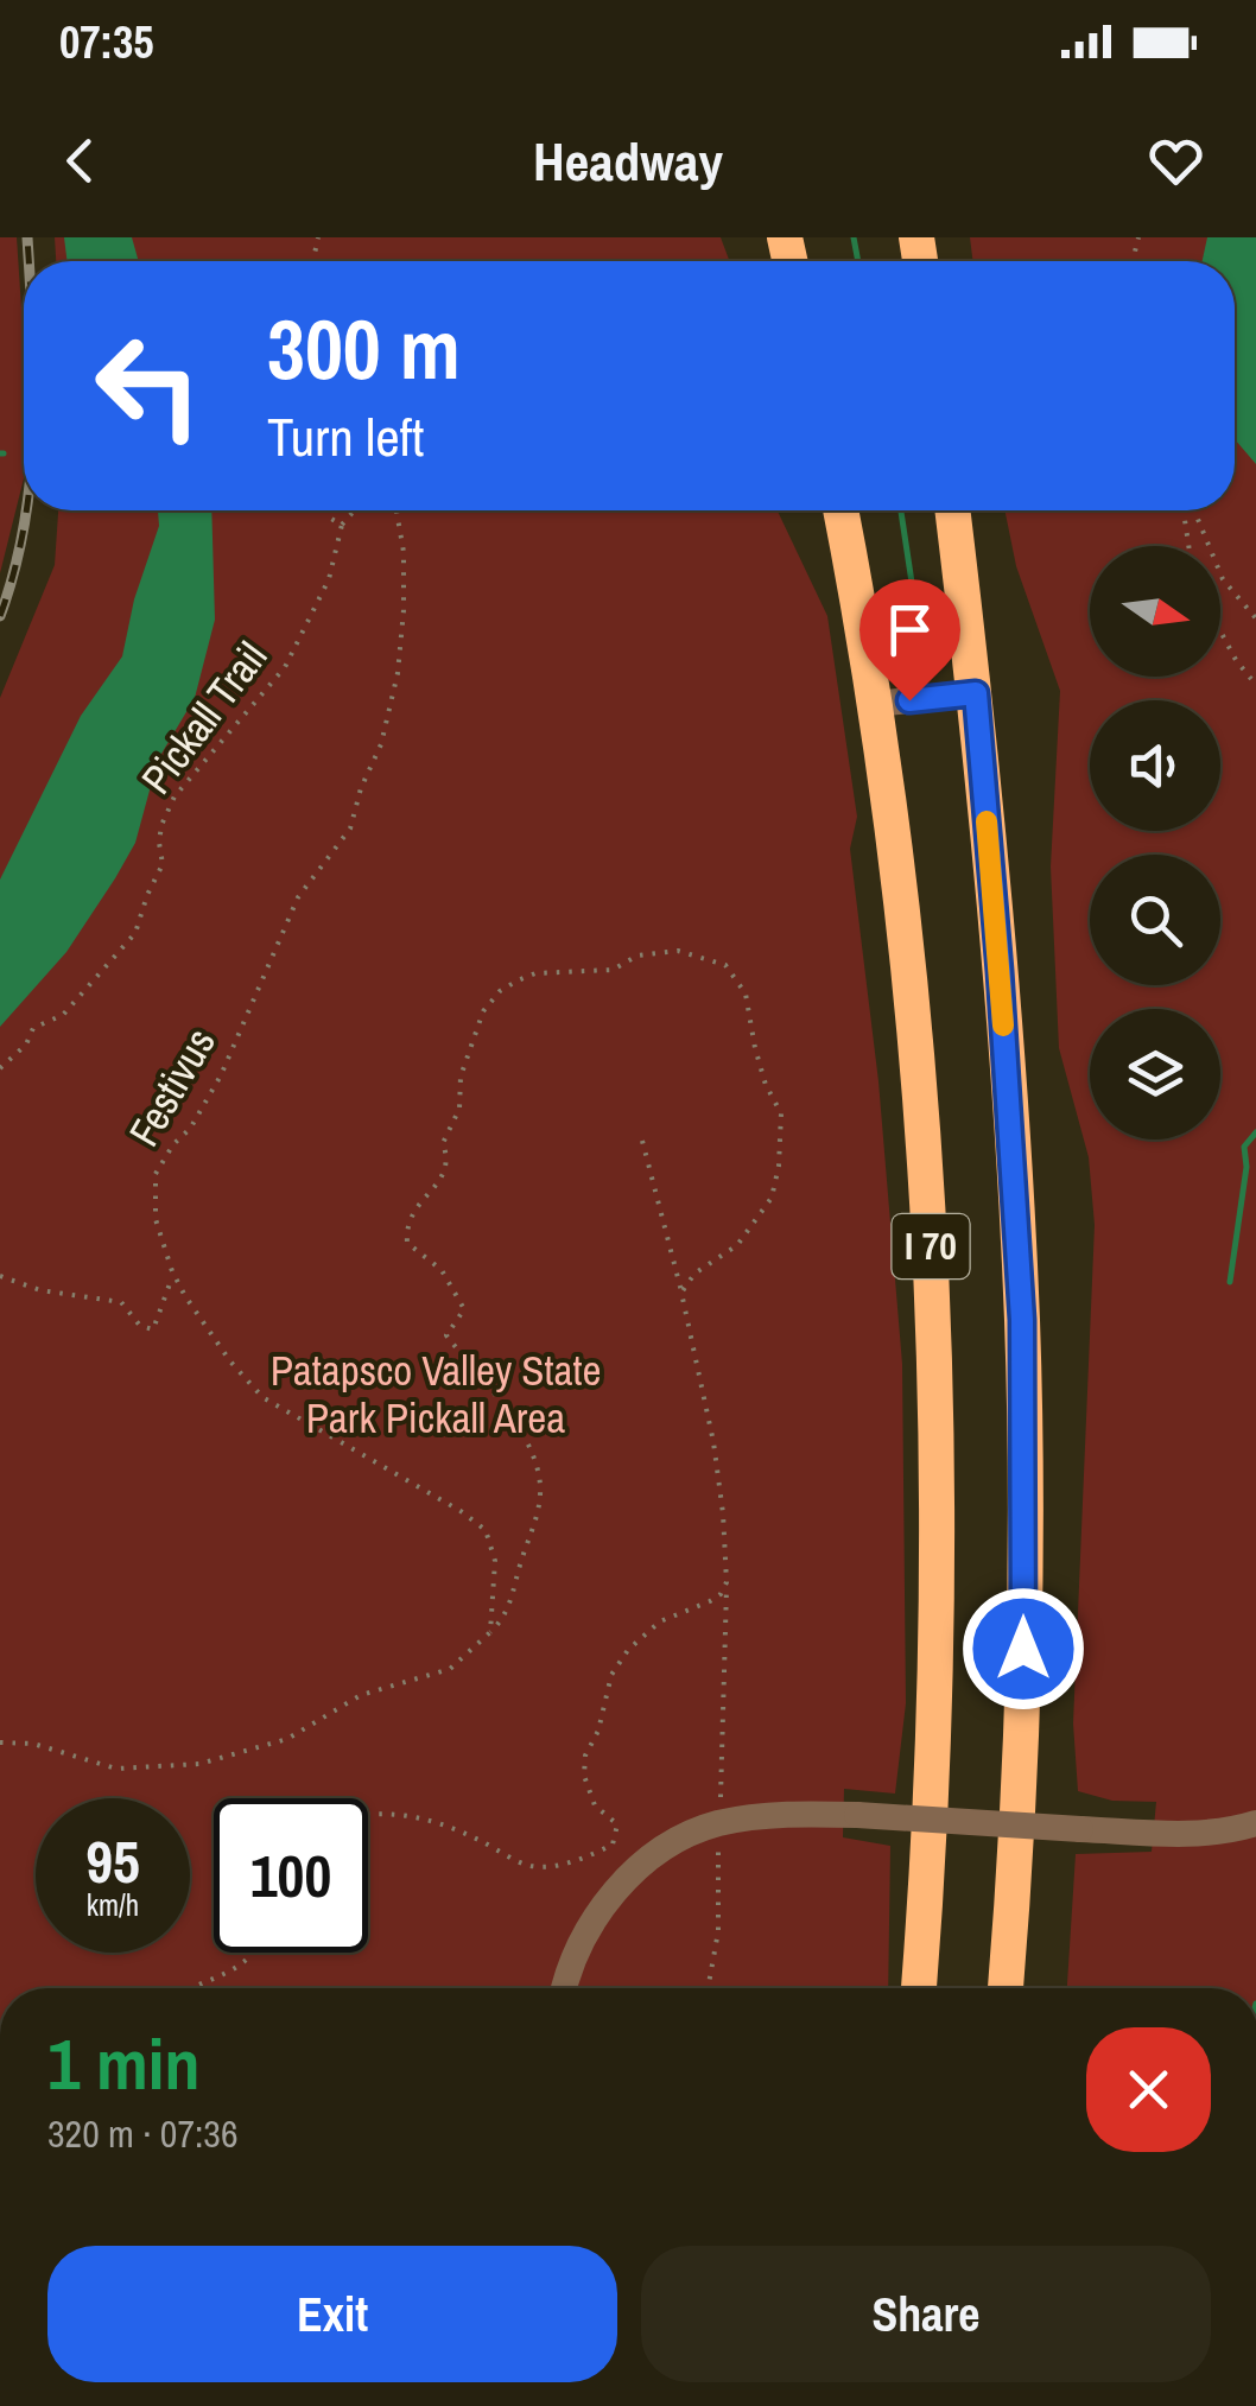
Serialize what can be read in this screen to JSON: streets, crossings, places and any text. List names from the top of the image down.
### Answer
{
  "streets": {
    "highway": ["I 70"],
    "path": ["Pickall Trail", "Festivus"]
  },
  "parks": ["Patapsco Valley State Park Pickall Area"],
  "north": "right",
  "page": {
    "status": "07:35",
    "header": "Headway",
    "turn": ["300 m", "Turn left"],
    "speed": "95 km/h",
    "limit": "100",
    "heading": ["1 min", "320 m · 07:36"],
    "buttons": ["Exit", "Share"]
  }
}
